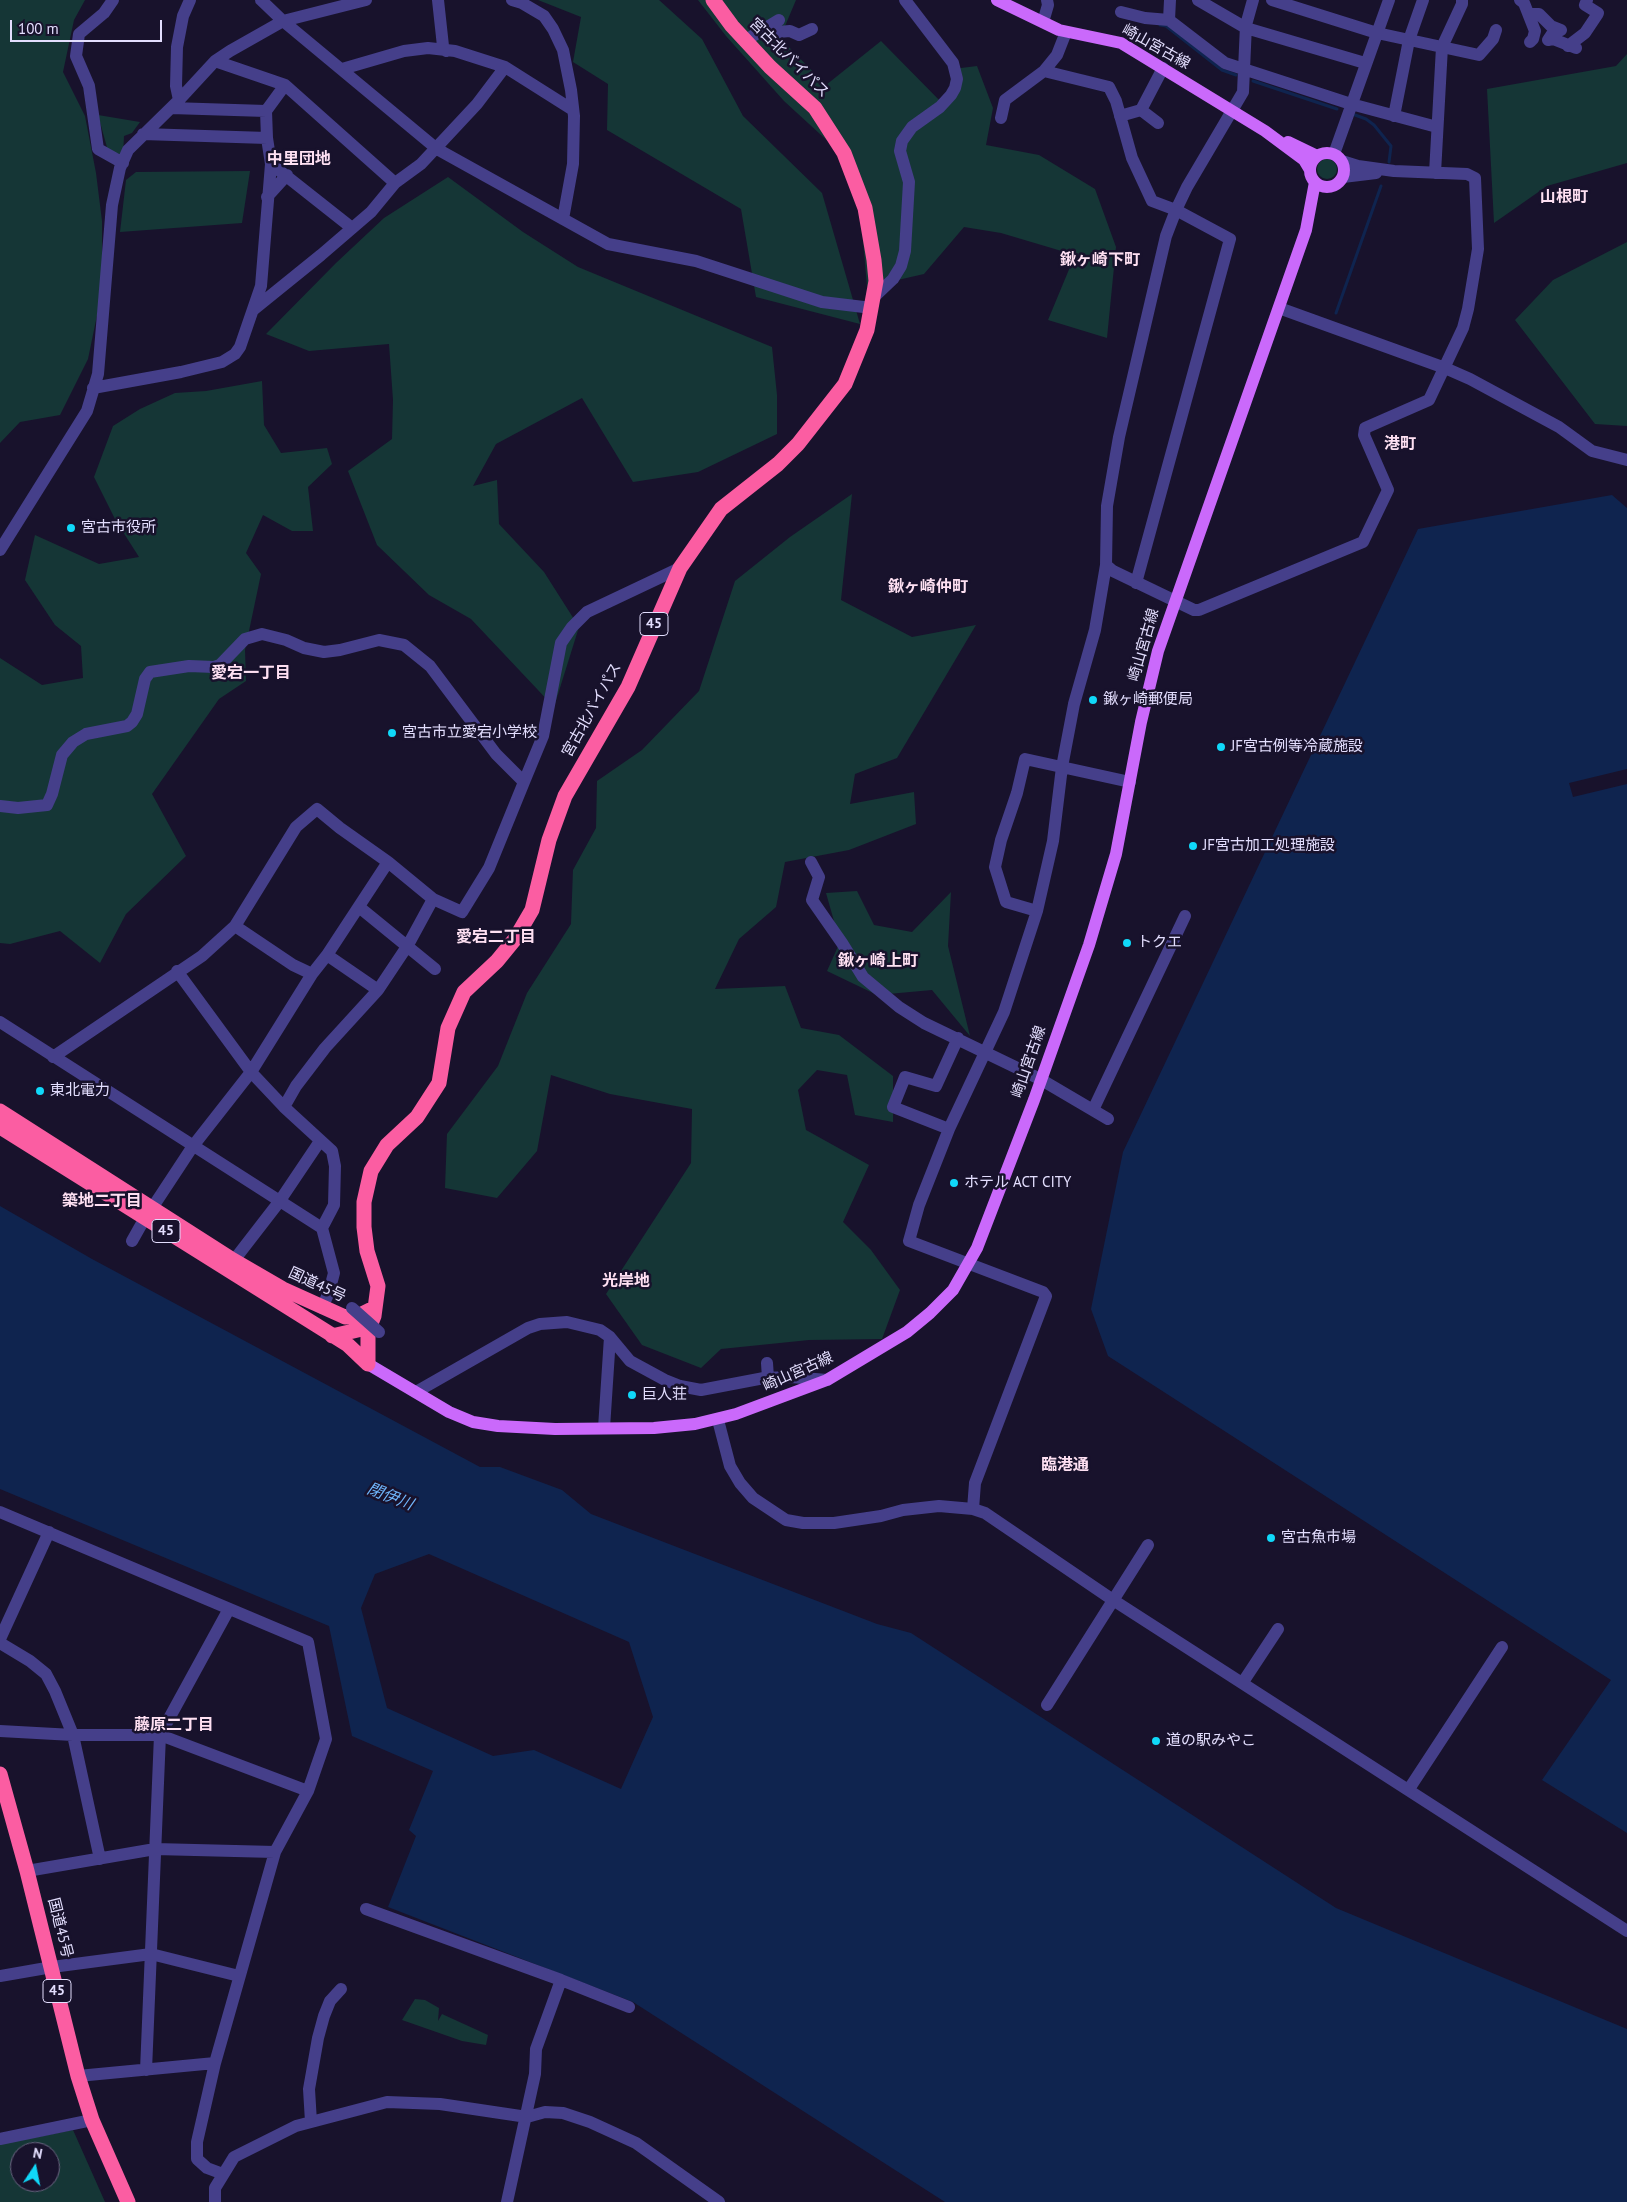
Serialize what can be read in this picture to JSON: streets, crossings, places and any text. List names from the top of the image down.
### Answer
{
  "streets": {
    "highway": ["宮古北バイパス", "45", "国道45号"],
    "main road": ["崎山宮古線"]
  },
  "crossings": [
    ["崎山宮古線", "45"],
    ["宮古北バイパス", "45"],
    ["宮古北バイパス", "国道45号"],
    ["45", "国道45号"]
  ],
  "districts": [
    "中里団地",
    "山根町",
    "鍬ヶ崎下町",
    "港町",
    "鍬ヶ崎仲町",
    "愛宕一丁目",
    "愛宕二丁目",
    "鍬ヶ崎上町",
    "築地二丁目",
    "光岸地",
    "臨港通",
    "藤原二丁目"
  ],
  "water": ["閉伊川"],
  "places": [
    "宮古市役所",
    "鍬ヶ崎郵便局",
    "宮古市立愛宕小学校",
    "JF宮古例等冷蔵施設",
    "JF宮古加工処理施設",
    "トクエ",
    "東北電力",
    "ホテル ACT CITY",
    "巨人荘",
    "宮古魚市場",
    "道の駅みやこ"
  ],
  "scale_bar": "100 m",
  "north": "top"
}
